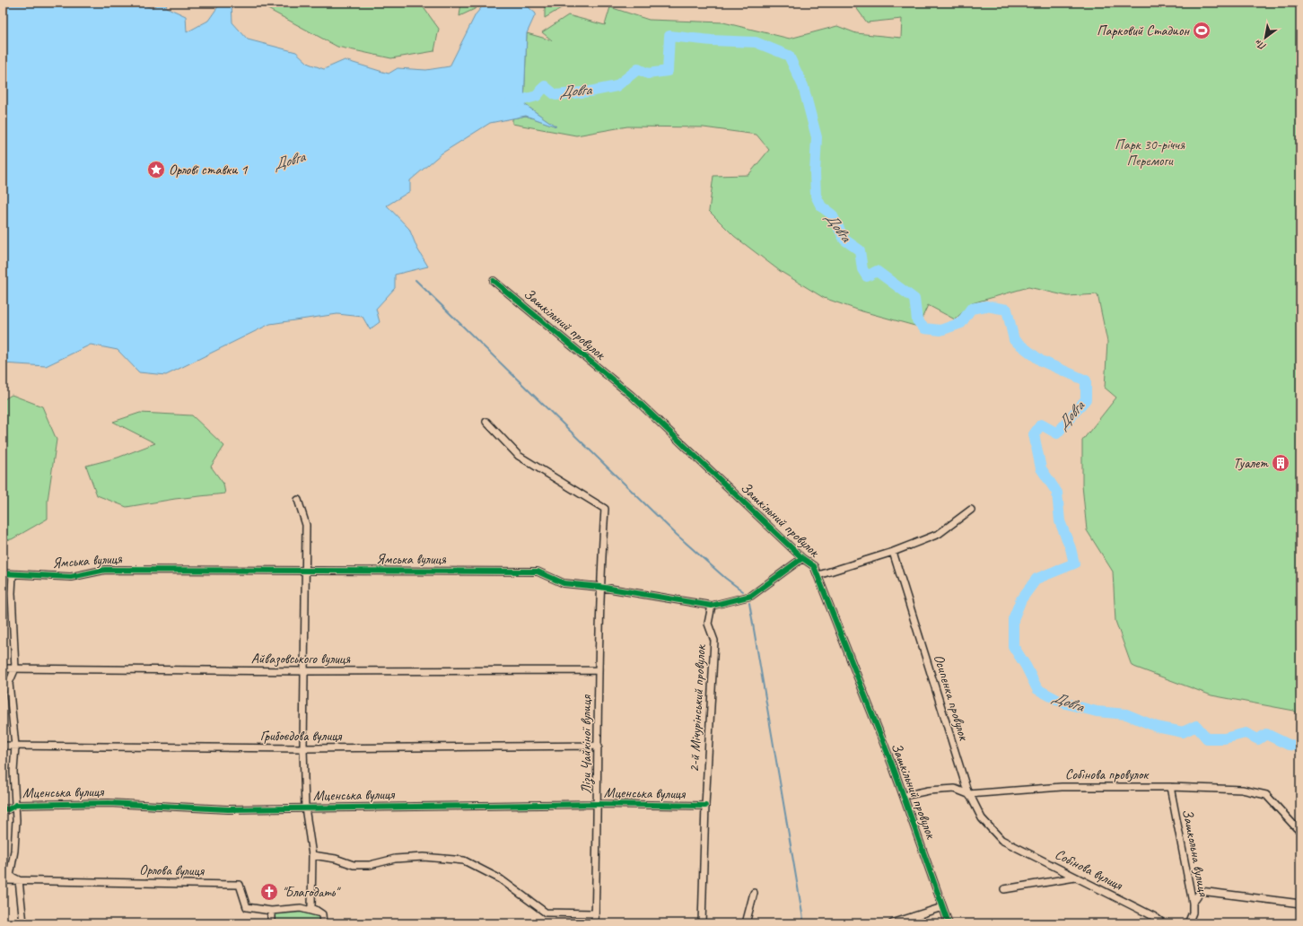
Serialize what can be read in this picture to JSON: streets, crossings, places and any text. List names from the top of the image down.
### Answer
{
  "streets": {
    "street": [
      "Зашкільний провулок",
      "Ямська вулиця",
      "Айвазовського вулиця",
      "Осипенка провулок",
      "2-й Мічурінський провулок",
      "Грибоєдова вулиця",
      "Лізи Чайкіної вулиця",
      "Собінова провулок",
      "Мценська вулиця",
      "Зашкольна вулиця",
      "Собінова вулиця",
      "Орлова вулиця"
    ]
  },
  "crossings": [
    ["Зашкільний провулок", "Ямська вулиця"],
    ["Зашкільний провулок", "Собінова провулок"],
    ["Ямська вулиця", "2-й Мічурінський провулок"],
    ["Ямська вулиця", "Лізи Чайкіної вулиця"],
    ["Айвазовського вулиця", "Лізи Чайкіної вулиця"],
    ["Осипенка провулок", "Собінова провулок"],
    ["Осипенка провулок", "Собінова вулиця"],
    ["2-й Мічурінський провулок", "Мценська вулиця"],
    ["Грибоєдова вулиця", "Лізи Чайкіної вулиця"],
    ["Лізи Чайкіної вулиця", "Мценська вулиця"],
    ["Собінова провулок", "Зашкольна вулиця"]
  ],
  "water": ["Довга"],
  "parks": ["Парк 30-річчя Перемоги"],
  "places": {
    "sports": ["Парковий Стадион"],
    "place": ["Орлові ставки 1"],
    "building": ["Туалет"],
    "church": ["\"Благодать\""]
  },
  "north": "bottom left"
}
